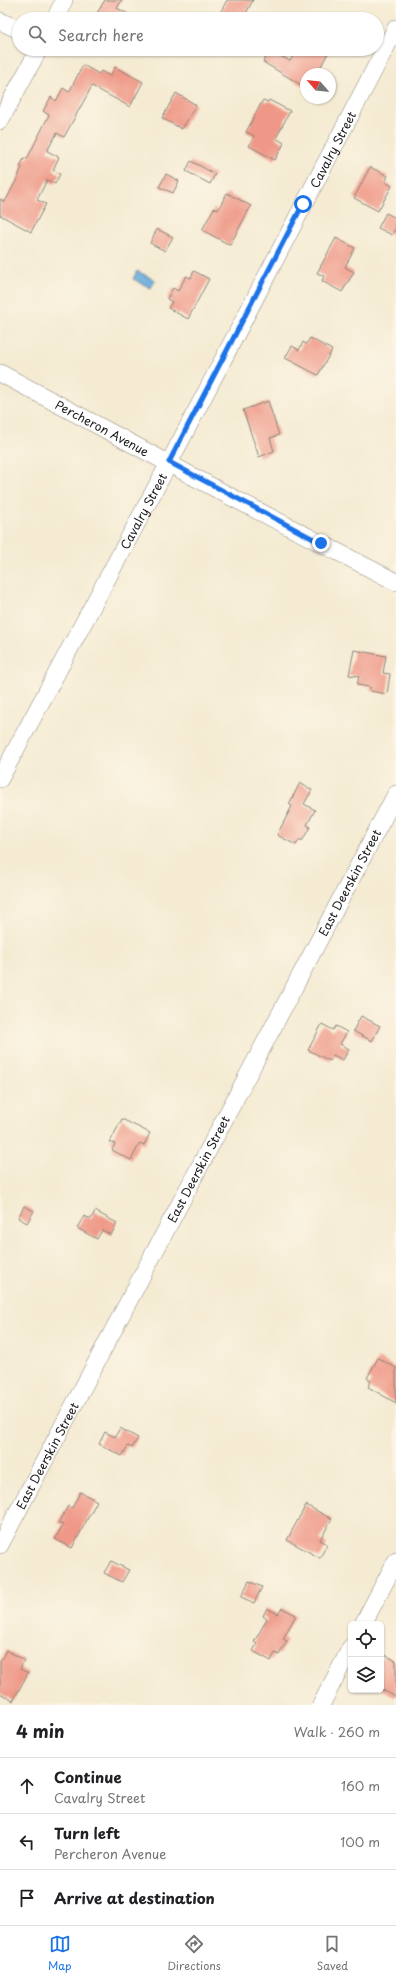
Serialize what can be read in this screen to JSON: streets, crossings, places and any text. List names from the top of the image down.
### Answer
{
  "streets": {
    "street": ["Cavalry Street", "Percheron Avenue", "East Deerskin Street"]
  },
  "crossings": [
    ["Cavalry Street", "Percheron Avenue"]
  ],
  "north": "top left",
  "page": {
    "search": "Search here",
    "heading": ["4 min", "Walk · 260 m"],
    "list": [
      ["Continue", "Cavalry Street", "160 m"],
      ["Turn left", "Percheron Avenue", "100 m"],
      "Arrive at destination"
    ],
    "nav": ["Map", "Directions", "Saved"]
  }
}
